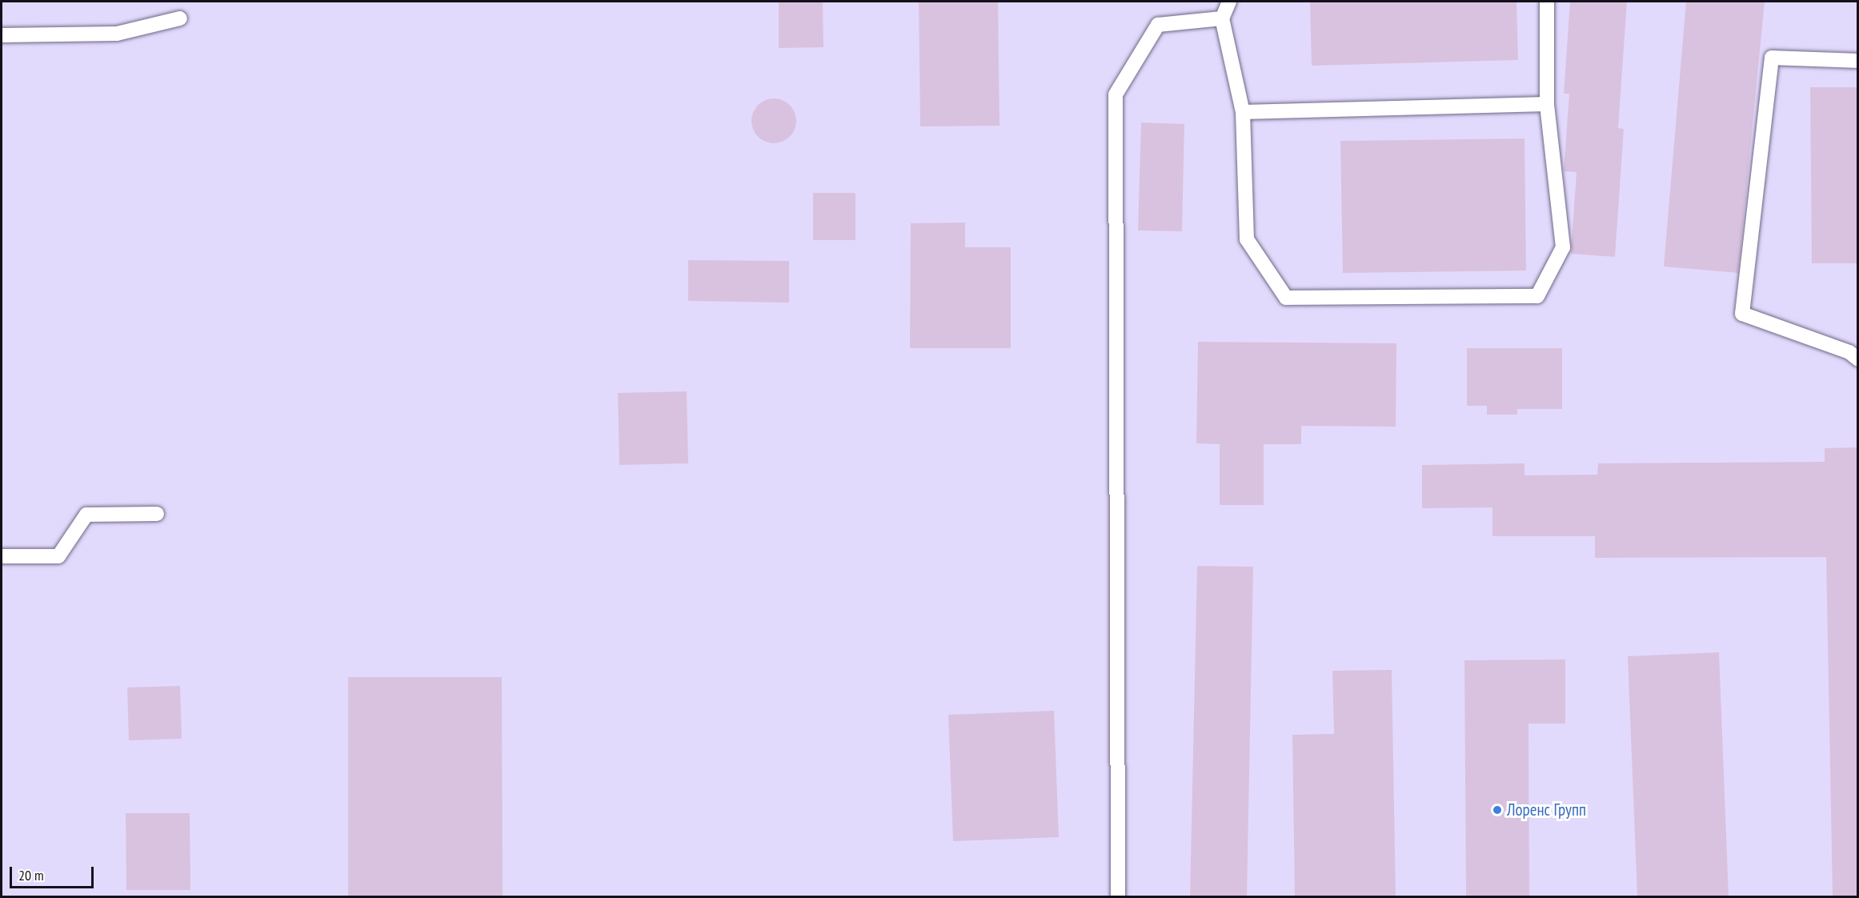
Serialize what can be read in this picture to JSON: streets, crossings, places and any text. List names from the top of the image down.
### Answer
{
  "places": ["Лоренс Групп"],
  "scale_bar": "20 m"
}
